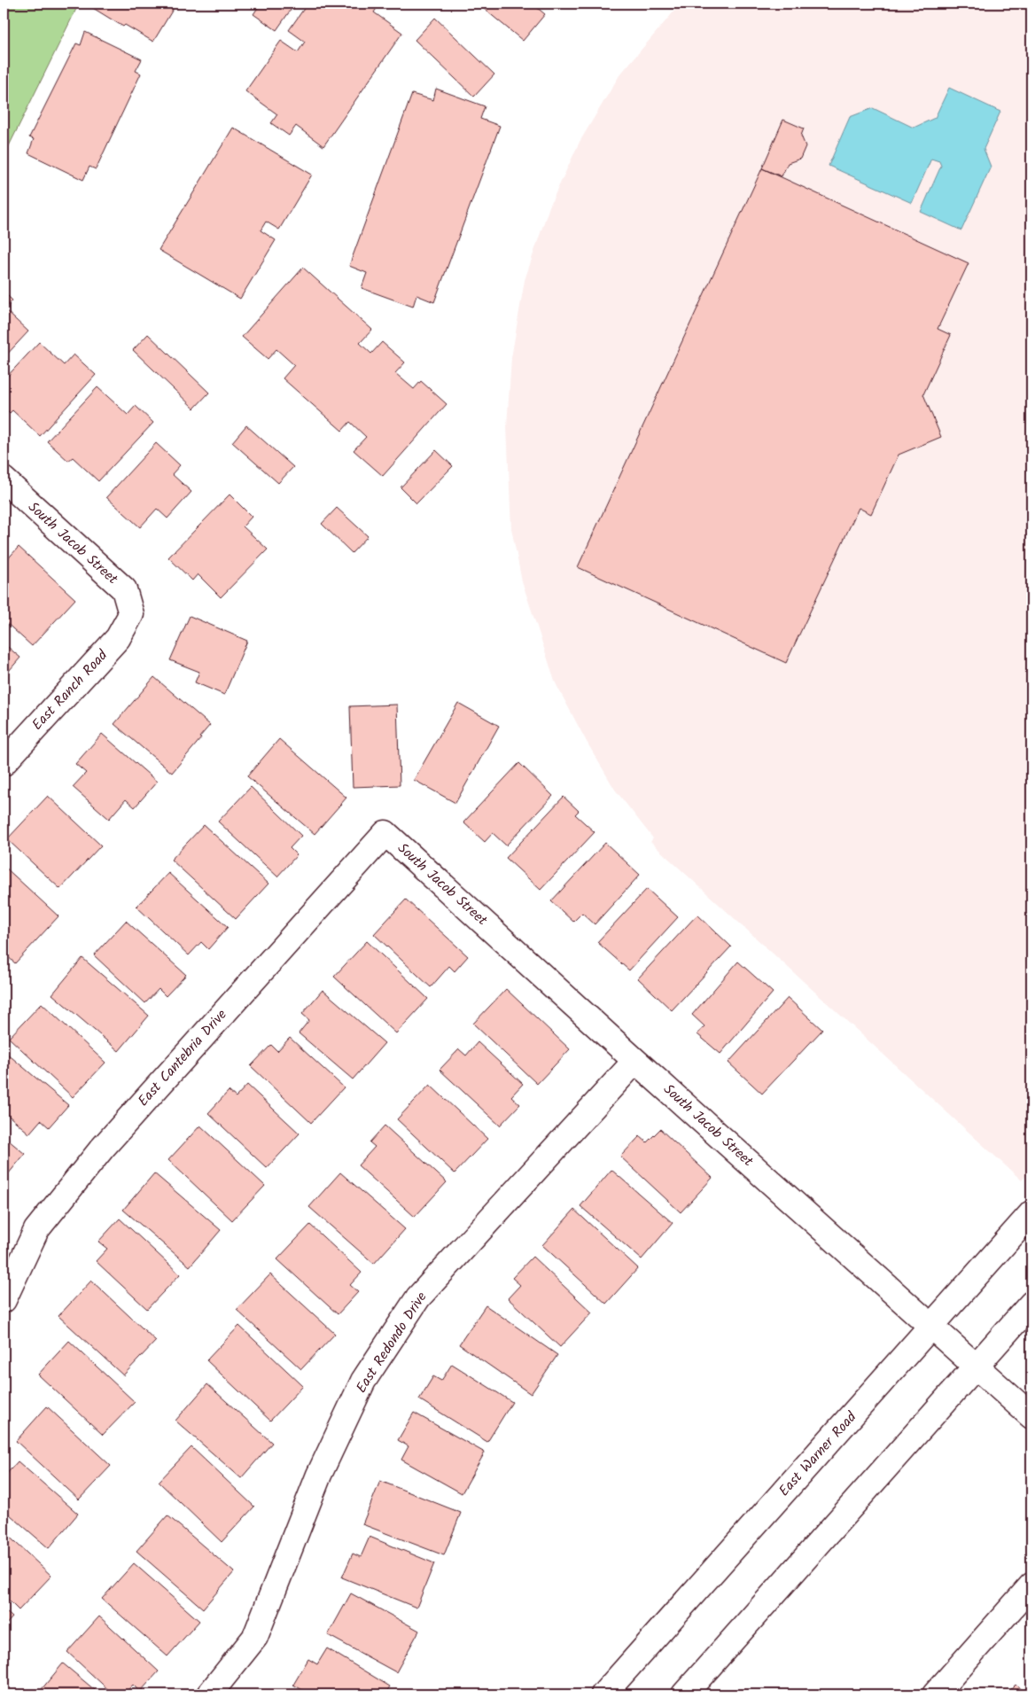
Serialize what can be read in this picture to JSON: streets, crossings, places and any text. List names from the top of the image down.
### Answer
{
  "streets": {
    "street": [
      "South Jacob Street",
      "East Ranch Road",
      "East Cantebria Drive",
      "East Redondo Drive",
      "East Warner Road"
    ]
  },
  "crossings": [
    ["South Jacob Street", "East Ranch Road"],
    ["South Jacob Street", "East Cantebria Drive"],
    ["South Jacob Street", "East Redondo Drive"],
    ["South Jacob Street", "East Warner Road"]
  ]
}
